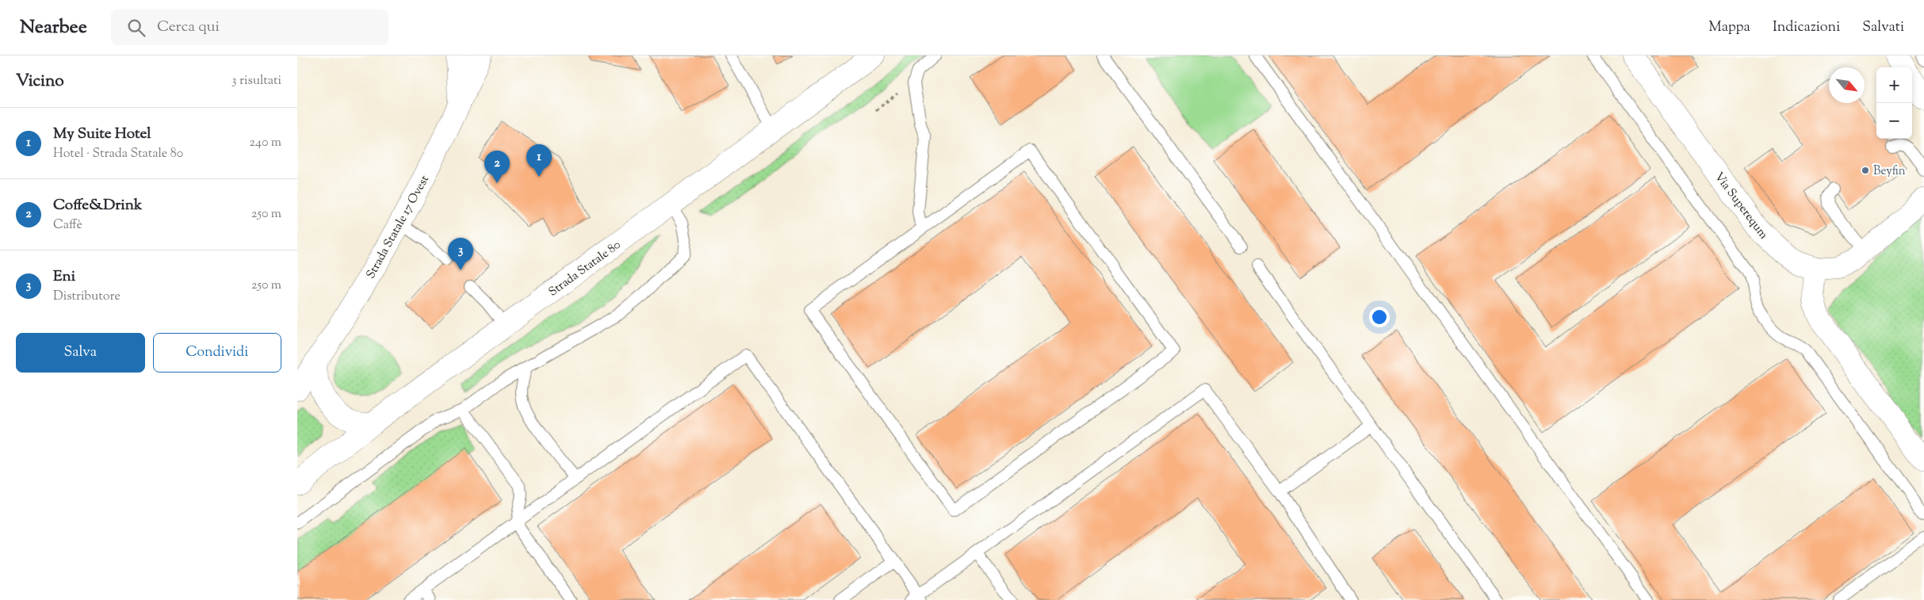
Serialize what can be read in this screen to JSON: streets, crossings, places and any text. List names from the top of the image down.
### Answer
{
  "streets": {
    "main road": ["Via Superequm", "Strada Statale 17 Ovest", "Strada Statale 80"]
  },
  "places": ["Beyfin"],
  "north": "bottom right",
  "page": {
    "header": "Nearbee",
    "search": "Cerca qui",
    "nav": ["Mappa", "Indicazioni", "Salvati"],
    "heading": ["Vicino", "3 risultati"],
    "map_buttons": ["+", "−"],
    "list": [
      {
        "mark": "1",
        "name": "My Suite Hotel",
        "note": "Hotel · Strada Statale 80",
        "value": "240 m"
      },
      {
        "mark": "2",
        "name": "Coffe&Drink",
        "note": "Caffè",
        "value": "250 m"
      },
      {
        "mark": "3",
        "name": "Eni",
        "note": "Distributore",
        "value": "250 m"
      }
    ],
    "pins": ["1", "2", "3"],
    "buttons": ["Salva", "Condividi"]
  }
}
